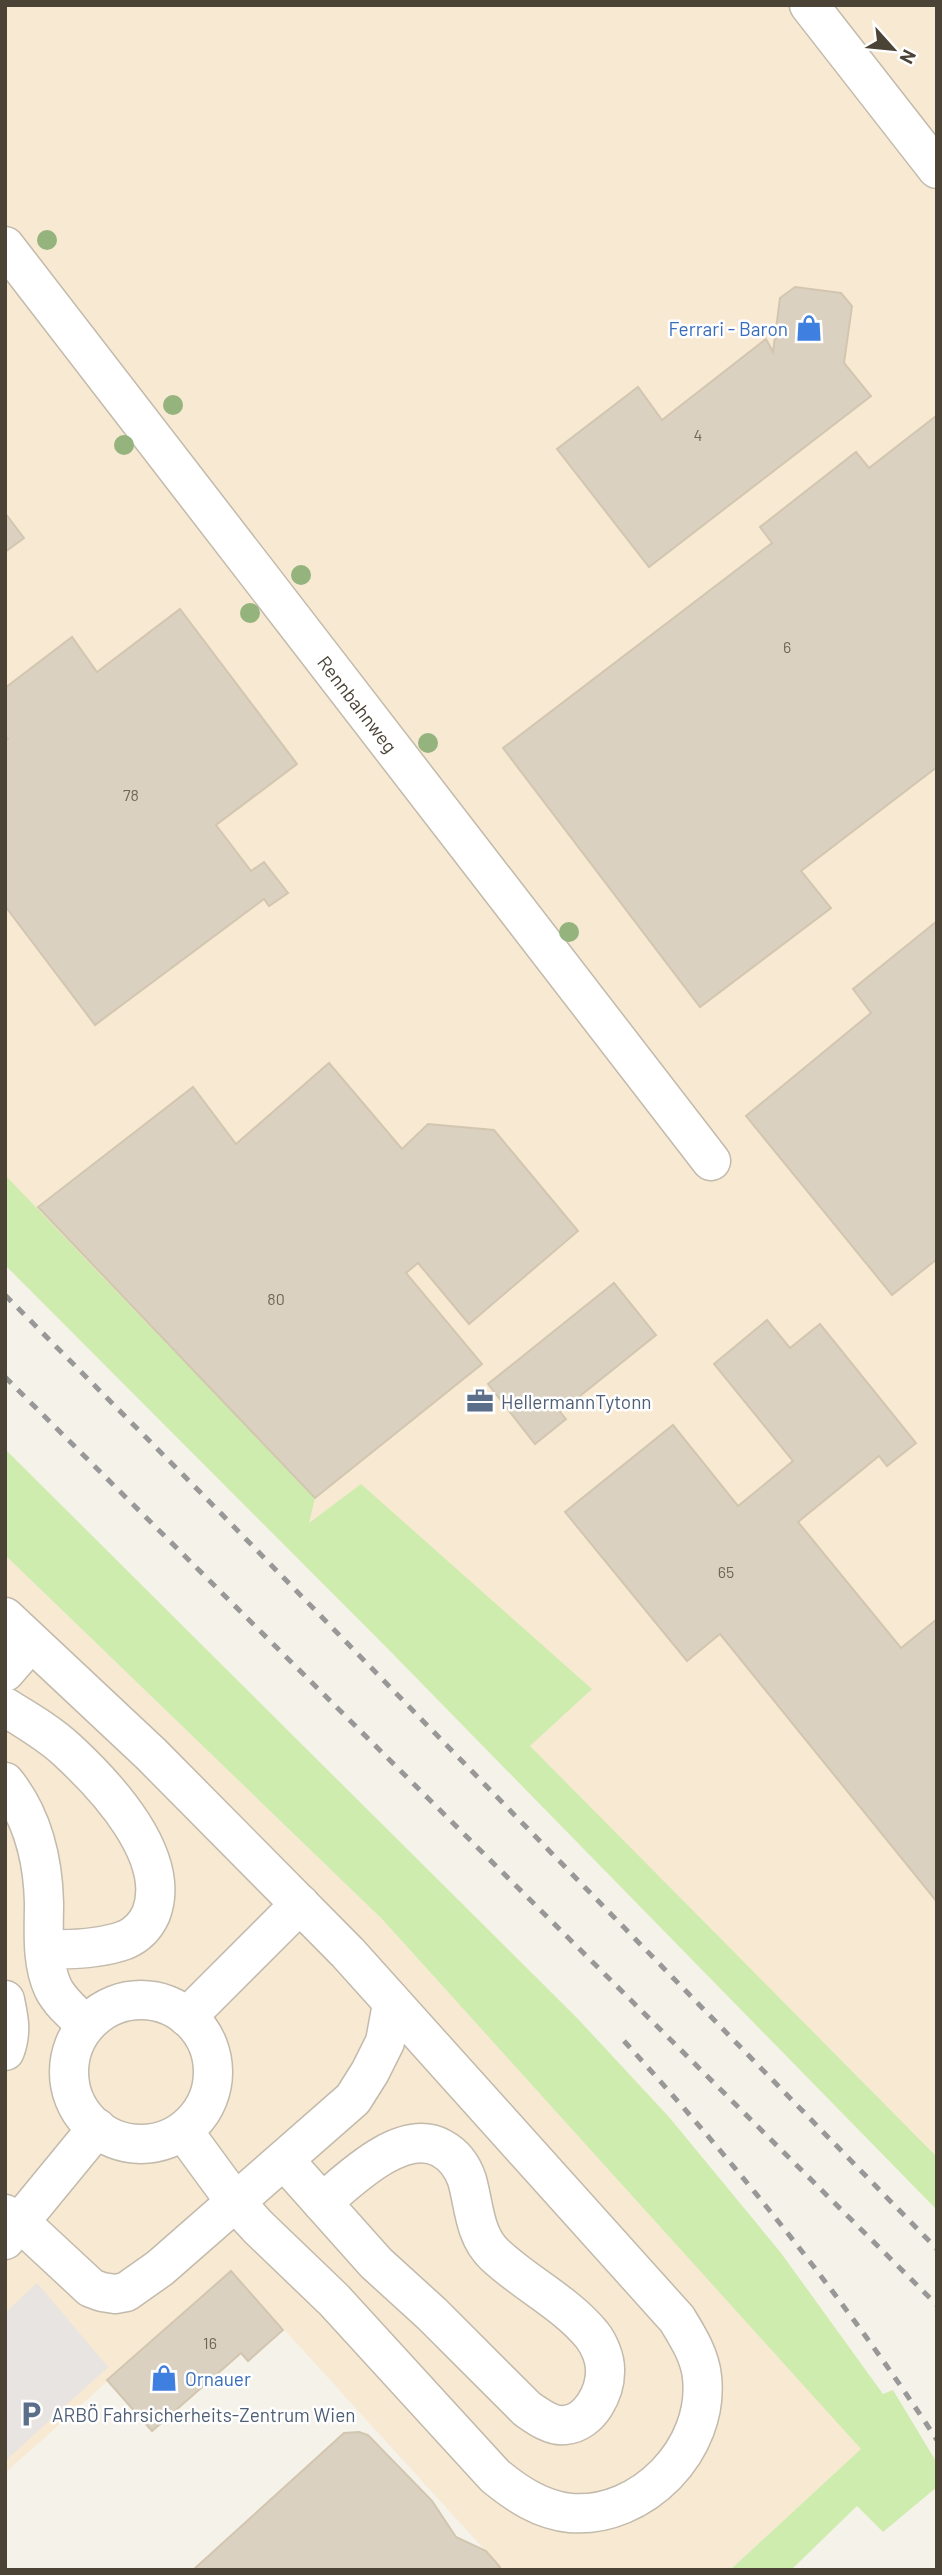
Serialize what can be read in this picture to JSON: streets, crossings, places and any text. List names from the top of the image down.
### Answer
{
  "streets": {
    "street": ["Rennbahnweg"]
  },
  "places": {
    "shop": ["Ferrari - Baron", "Ornauer"],
    "office": ["HellermannTytonn"],
    "parking": ["ARBÖ Fahrsicherheits-Zentrum Wien"]
  },
  "house_numbers": [
    "4",
    "6",
    "78",
    "80",
    "65",
    "16"
  ],
  "north": "bottom right"
}
